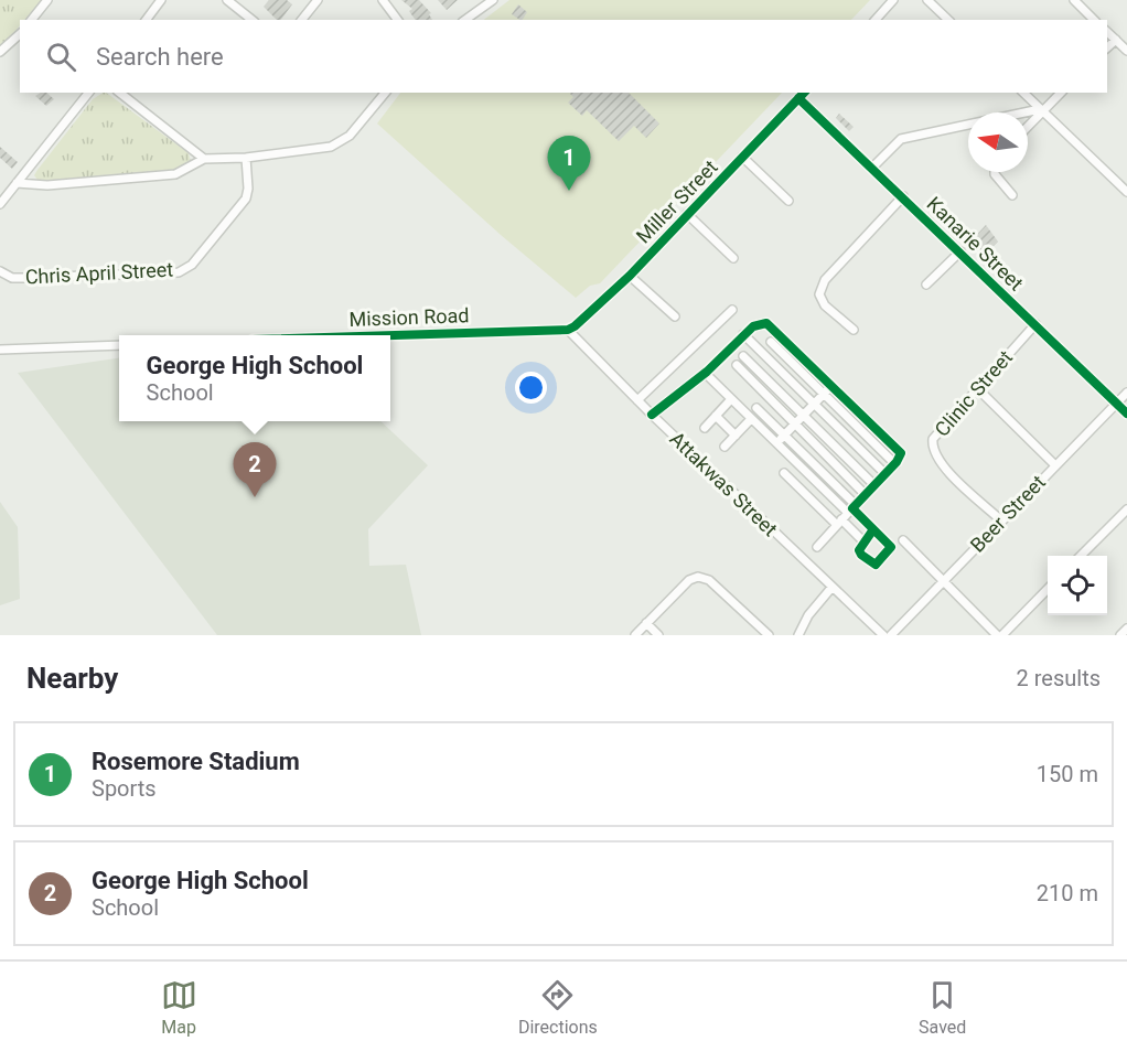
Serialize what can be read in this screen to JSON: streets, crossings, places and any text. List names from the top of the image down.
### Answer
{
  "streets": {
    "street": [
      "Miller Street",
      "Kanarie Street",
      "Chris April Street",
      "Mission Road",
      "Clinic Street",
      "Attakwas Street",
      "Beer Street"
    ]
  },
  "crossings": [
    ["Miller Street", "Kanarie Street"],
    ["Miller Street", "Mission Road"],
    ["Miller Street", "Attakwas Street"],
    ["Kanarie Street", "Clinic Street"],
    ["Kanarie Street", "Beer Street"],
    ["Mission Road", "Attakwas Street"],
    ["Clinic Street", "Beer Street"]
  ],
  "north": "left",
  "page": {
    "search": "Search here",
    "pins": ["1", "2"],
    "popup": ["George High School", "School"],
    "heading": ["Nearby", "2 results"],
    "list": [
      {
        "mark": "1",
        "name": "Rosemore Stadium",
        "note": "Sports",
        "value": "150 m"
      },
      {
        "mark": "2",
        "name": "George High School",
        "note": "School",
        "value": "210 m"
      }
    ],
    "nav": ["Map", "Directions", "Saved"]
  }
}
